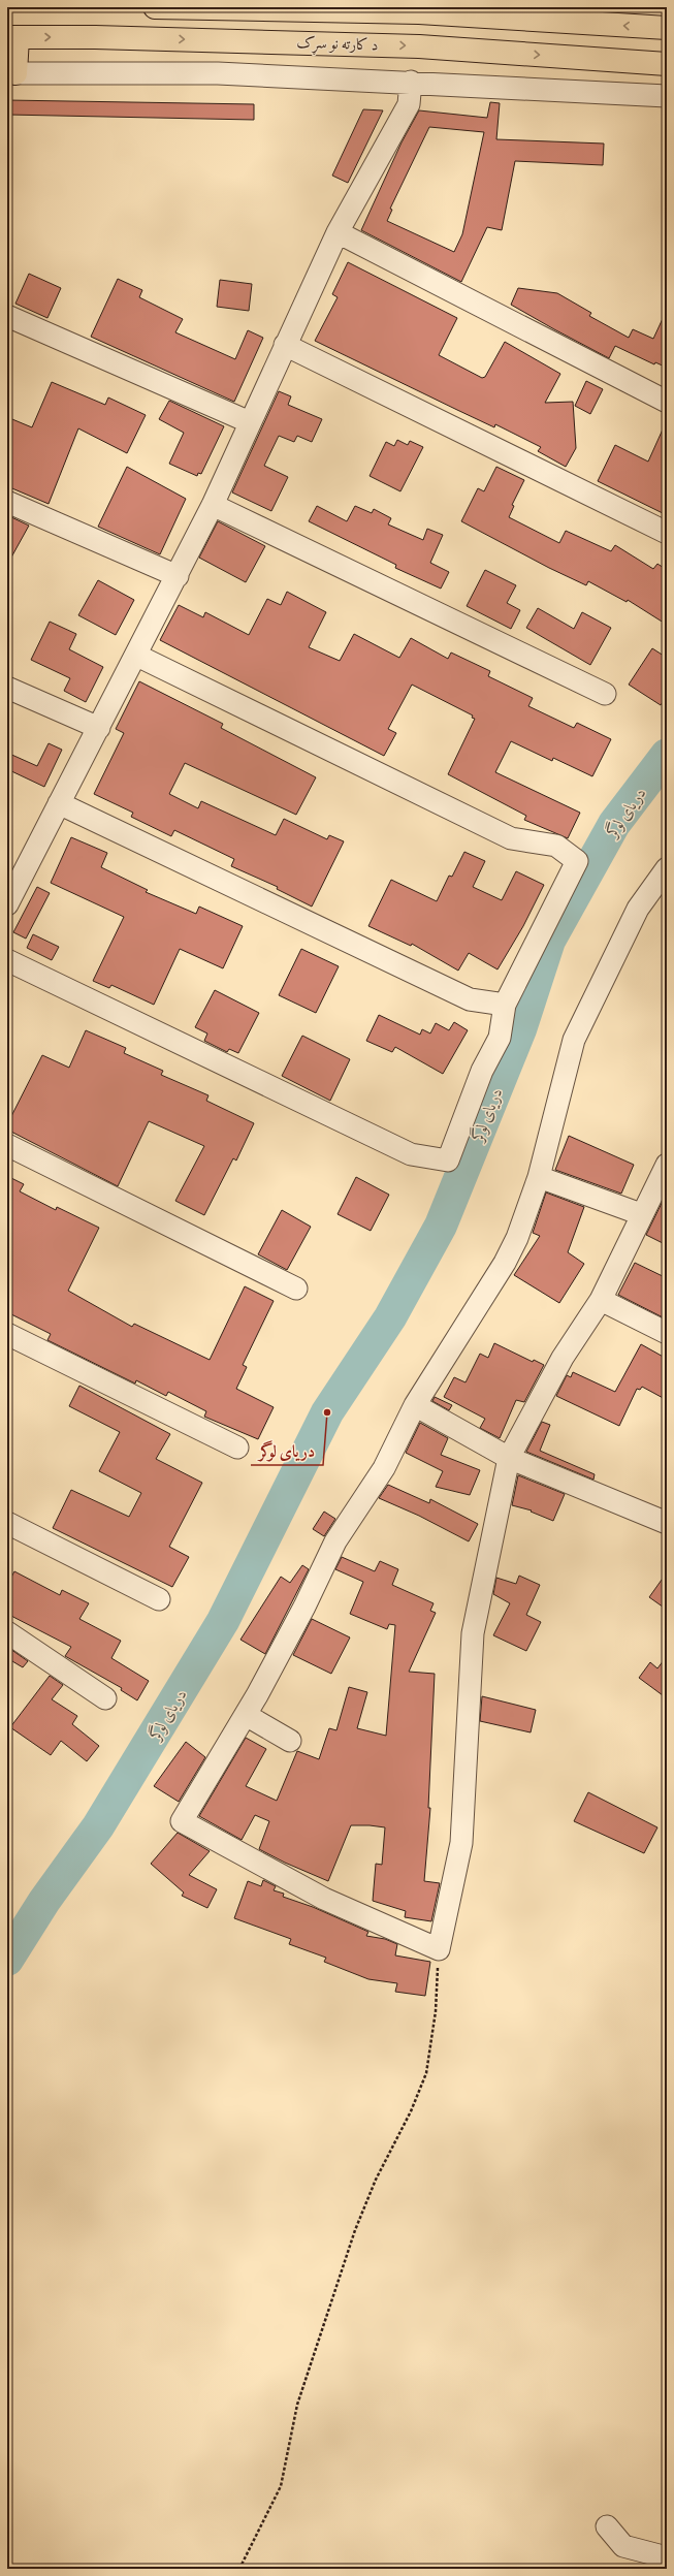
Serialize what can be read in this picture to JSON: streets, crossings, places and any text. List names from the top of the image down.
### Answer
{
  "streets": {
    "highway": ["د کارته نو سړک"]
  },
  "water": ["دریای لوگر"],
  "places": ["دریای لوگر"]
}
